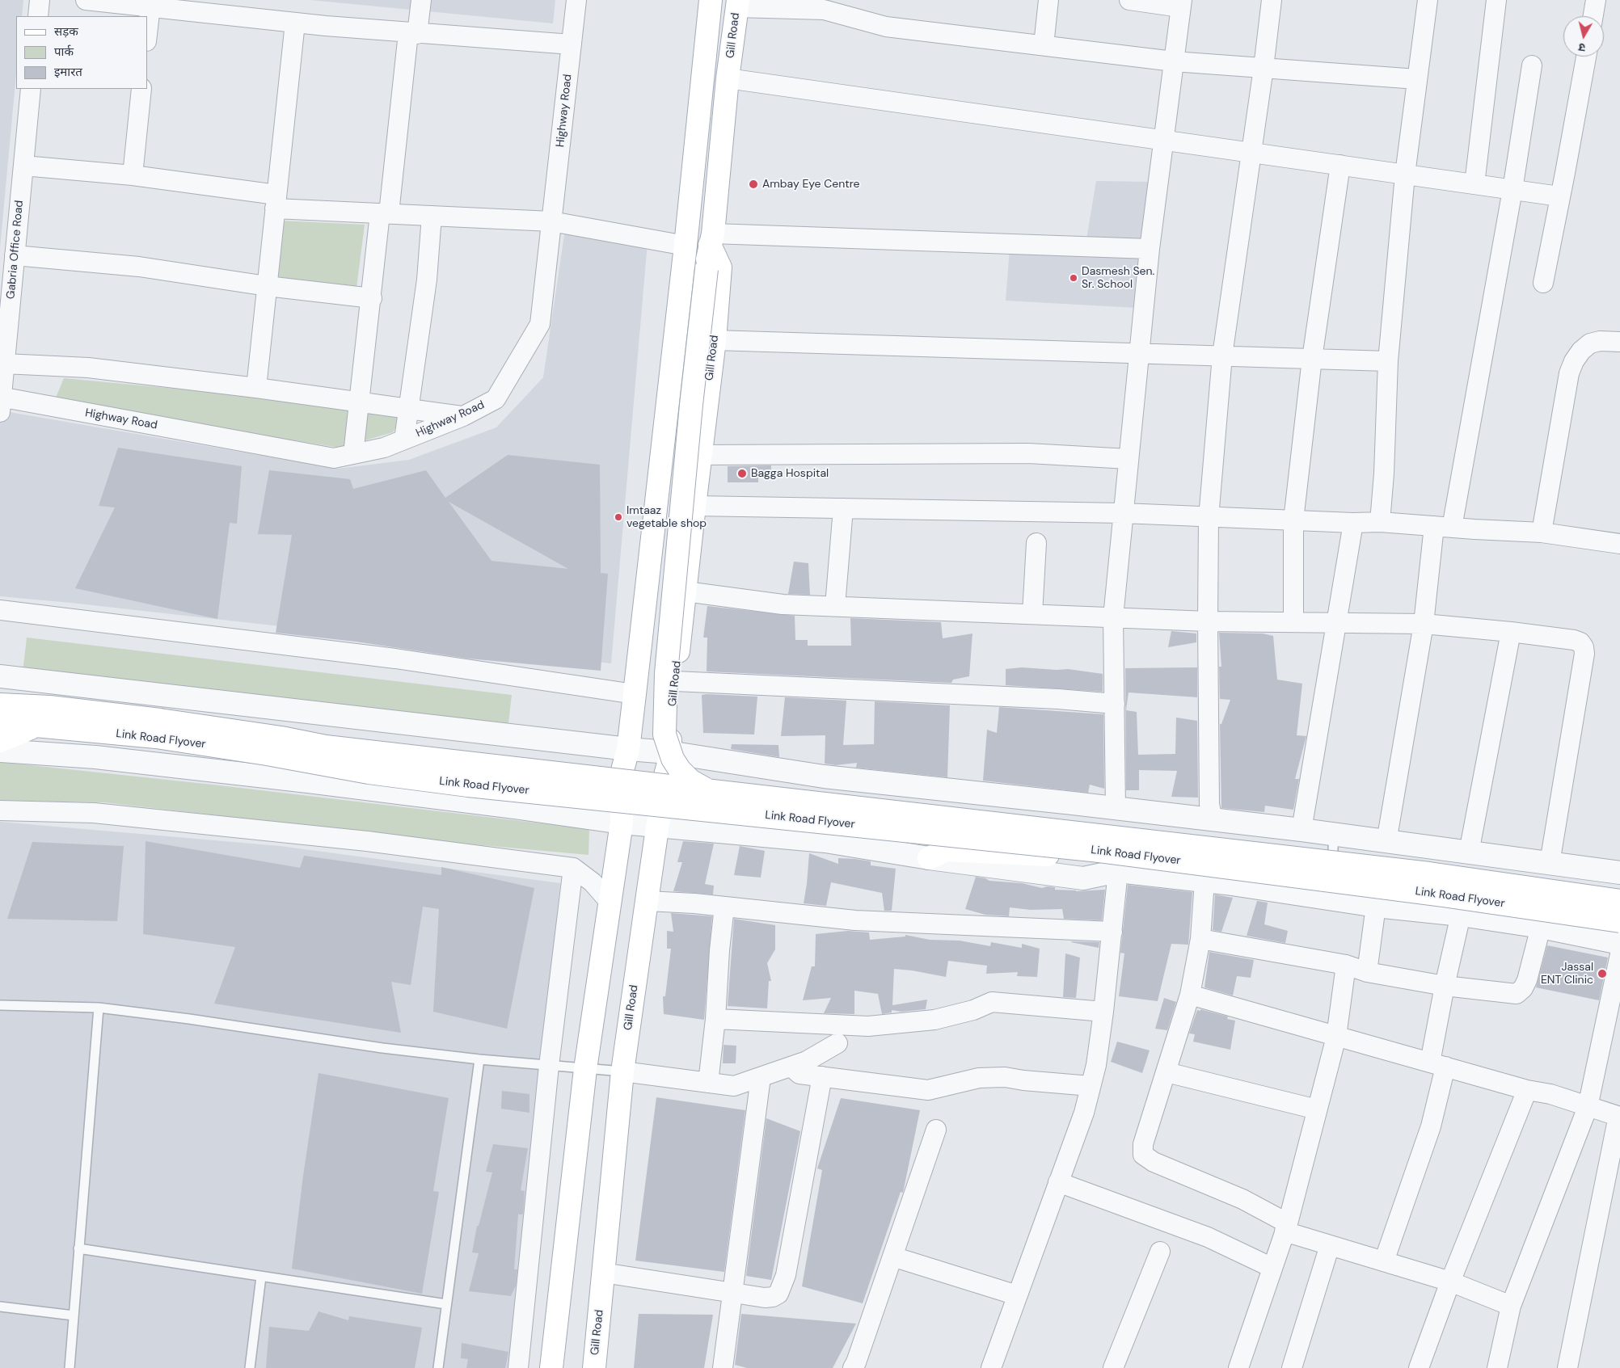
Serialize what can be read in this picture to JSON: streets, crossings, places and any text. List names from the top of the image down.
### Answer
{
  "streets": {
    "main road": ["Gill Road", "Link Road Flyover"],
    "street": ["Highway Road", "Gabria Office Road"]
  },
  "crossings": [
    ["Highway Road", "Gabria Office Road"]
  ],
  "places": [
    "Ambay Eye Centre",
    "Dasmesh Sen. Sr. School",
    "Bagga Hospital",
    "Imtaaz vegetable shop",
    "Jassal ENT Clinic"
  ],
  "legend": ["सड़क", "पार्क", "इमारत"],
  "north": "bottom"
}
